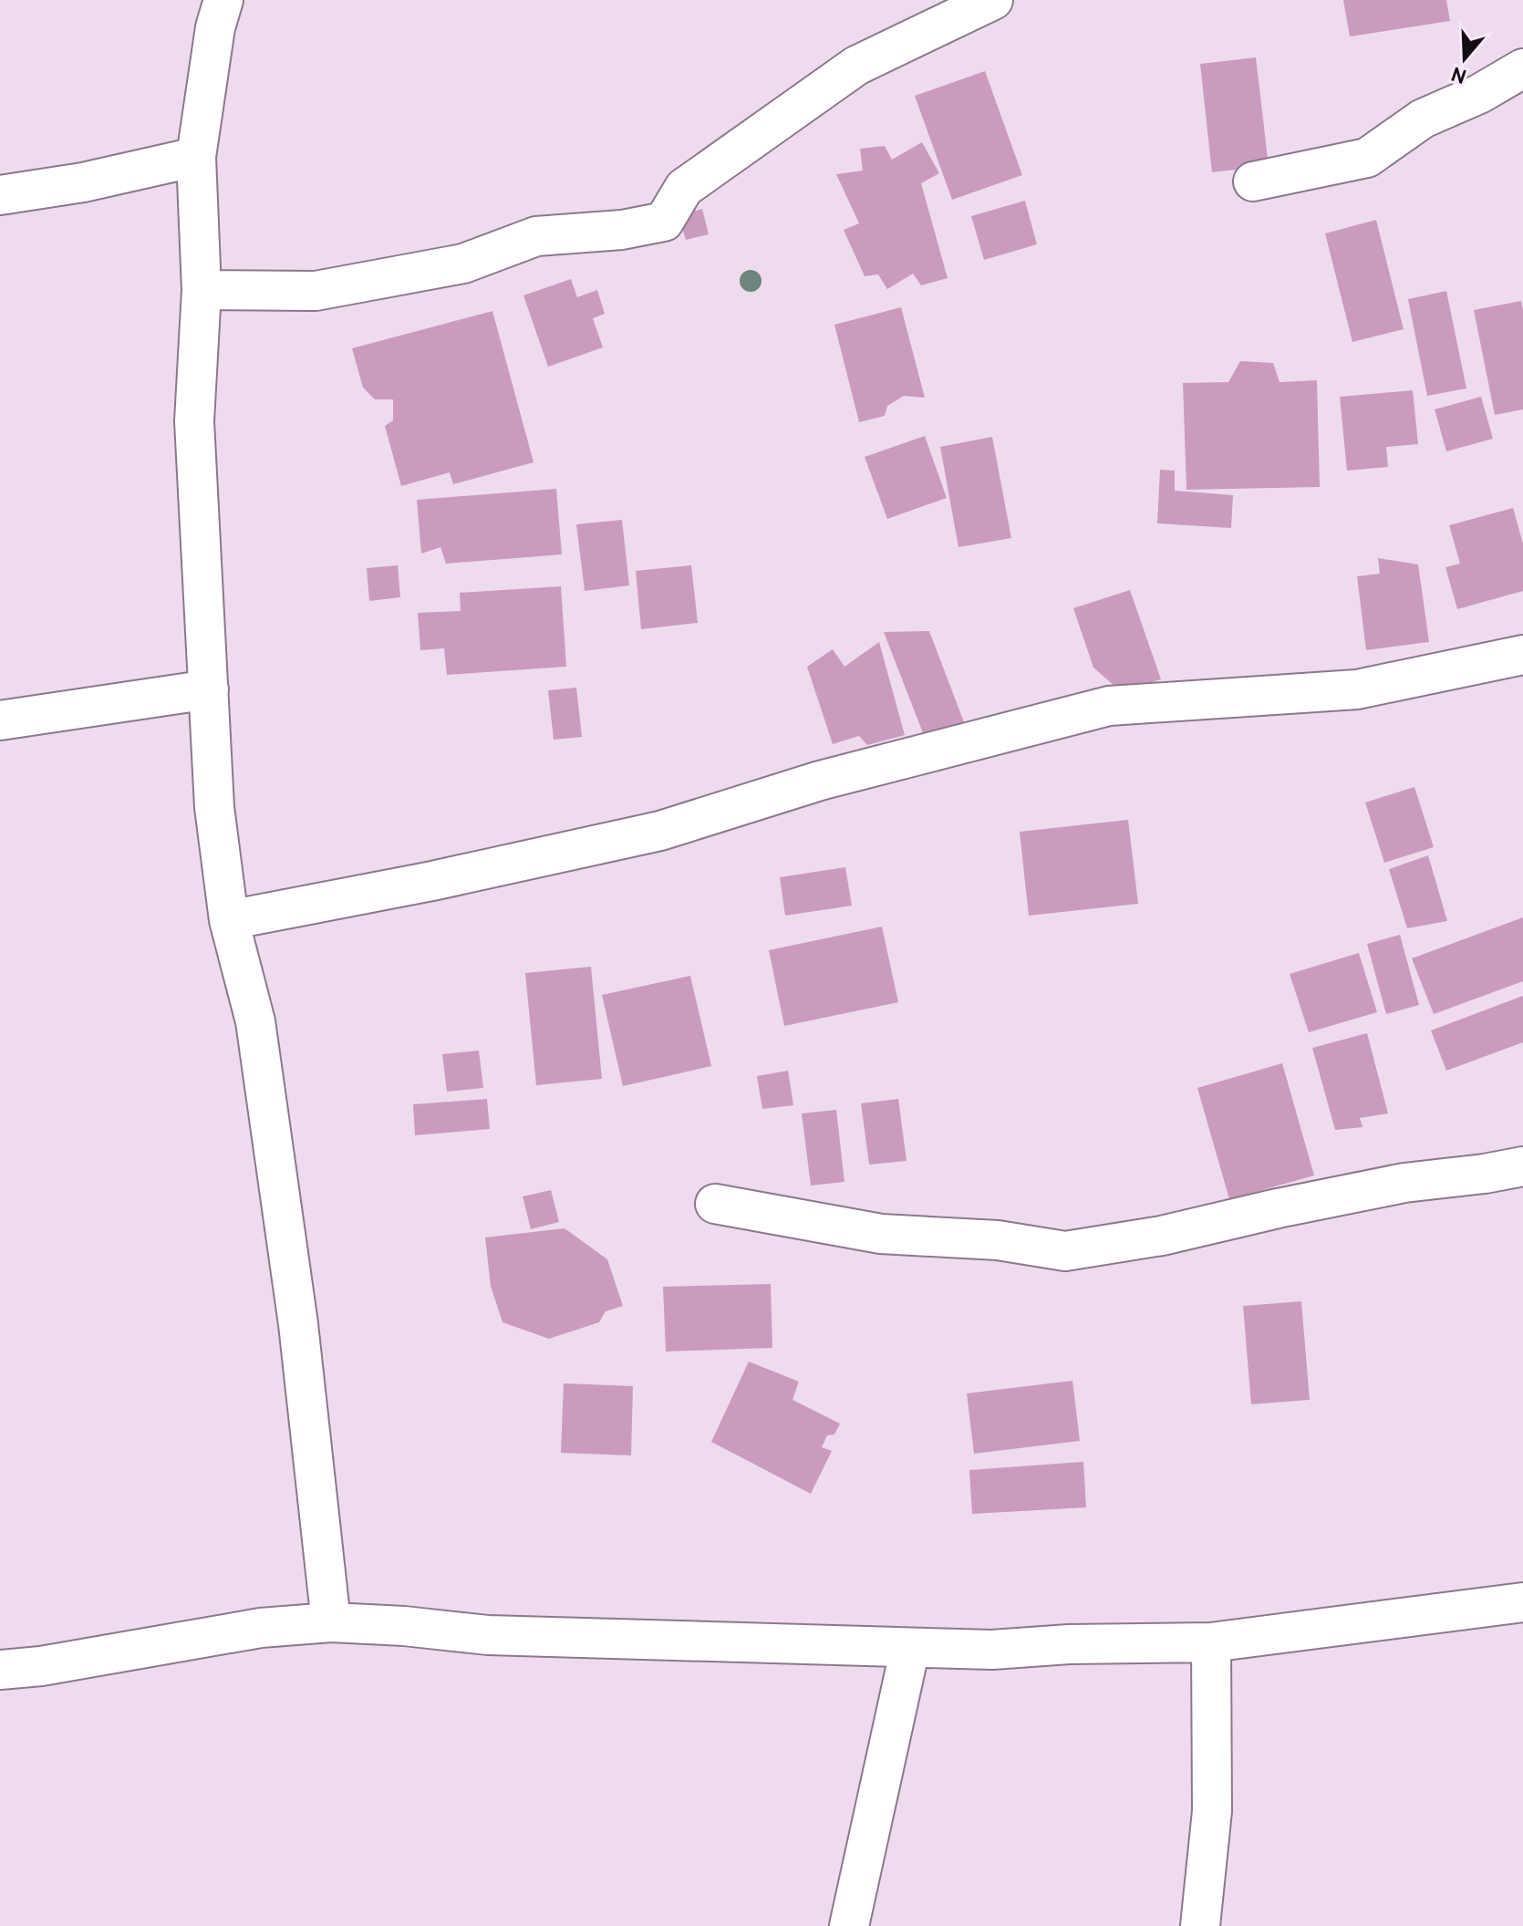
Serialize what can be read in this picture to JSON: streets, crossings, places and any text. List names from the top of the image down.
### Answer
{
  "north": "bottom"
}
